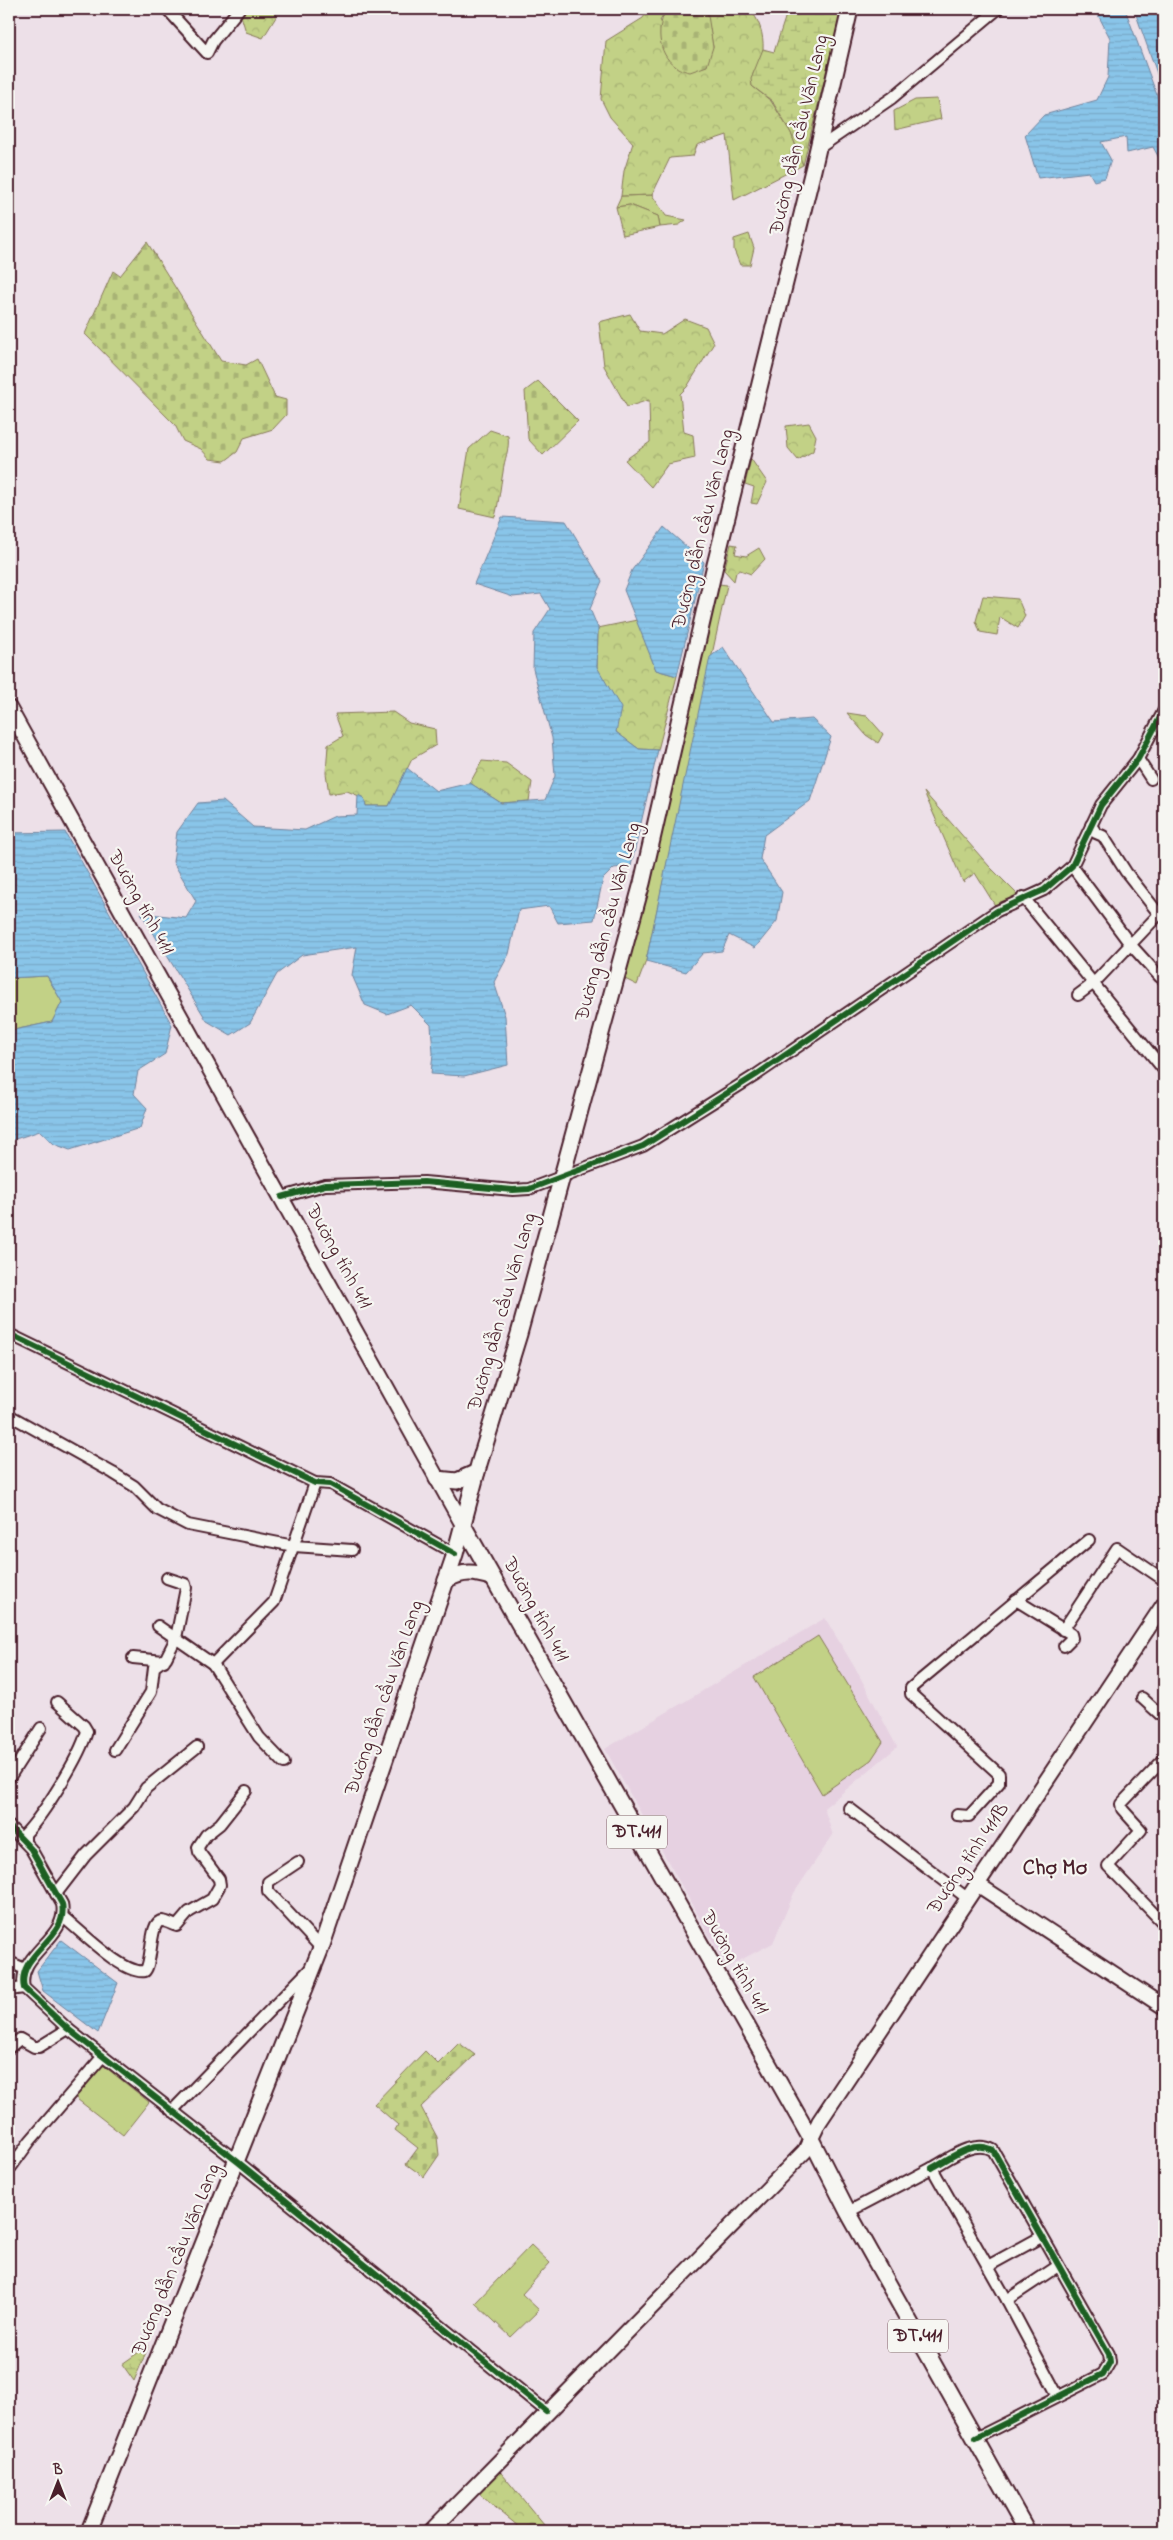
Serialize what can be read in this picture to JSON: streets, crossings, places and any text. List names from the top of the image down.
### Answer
{
  "streets": {
    "main road": [
      "Đường dẫn cầu Văn Lang",
      "Đường tỉnh 411",
      "ĐT.411",
      "Đường tỉnh 411B"
    ]
  },
  "crossings": [
    ["Đường dẫn cầu Văn Lang", "Đường tỉnh 411"],
    ["Đường tỉnh 411", "Đường tỉnh 411B"]
  ],
  "districts": ["Chợ Mơ"],
  "north": "top"
}
